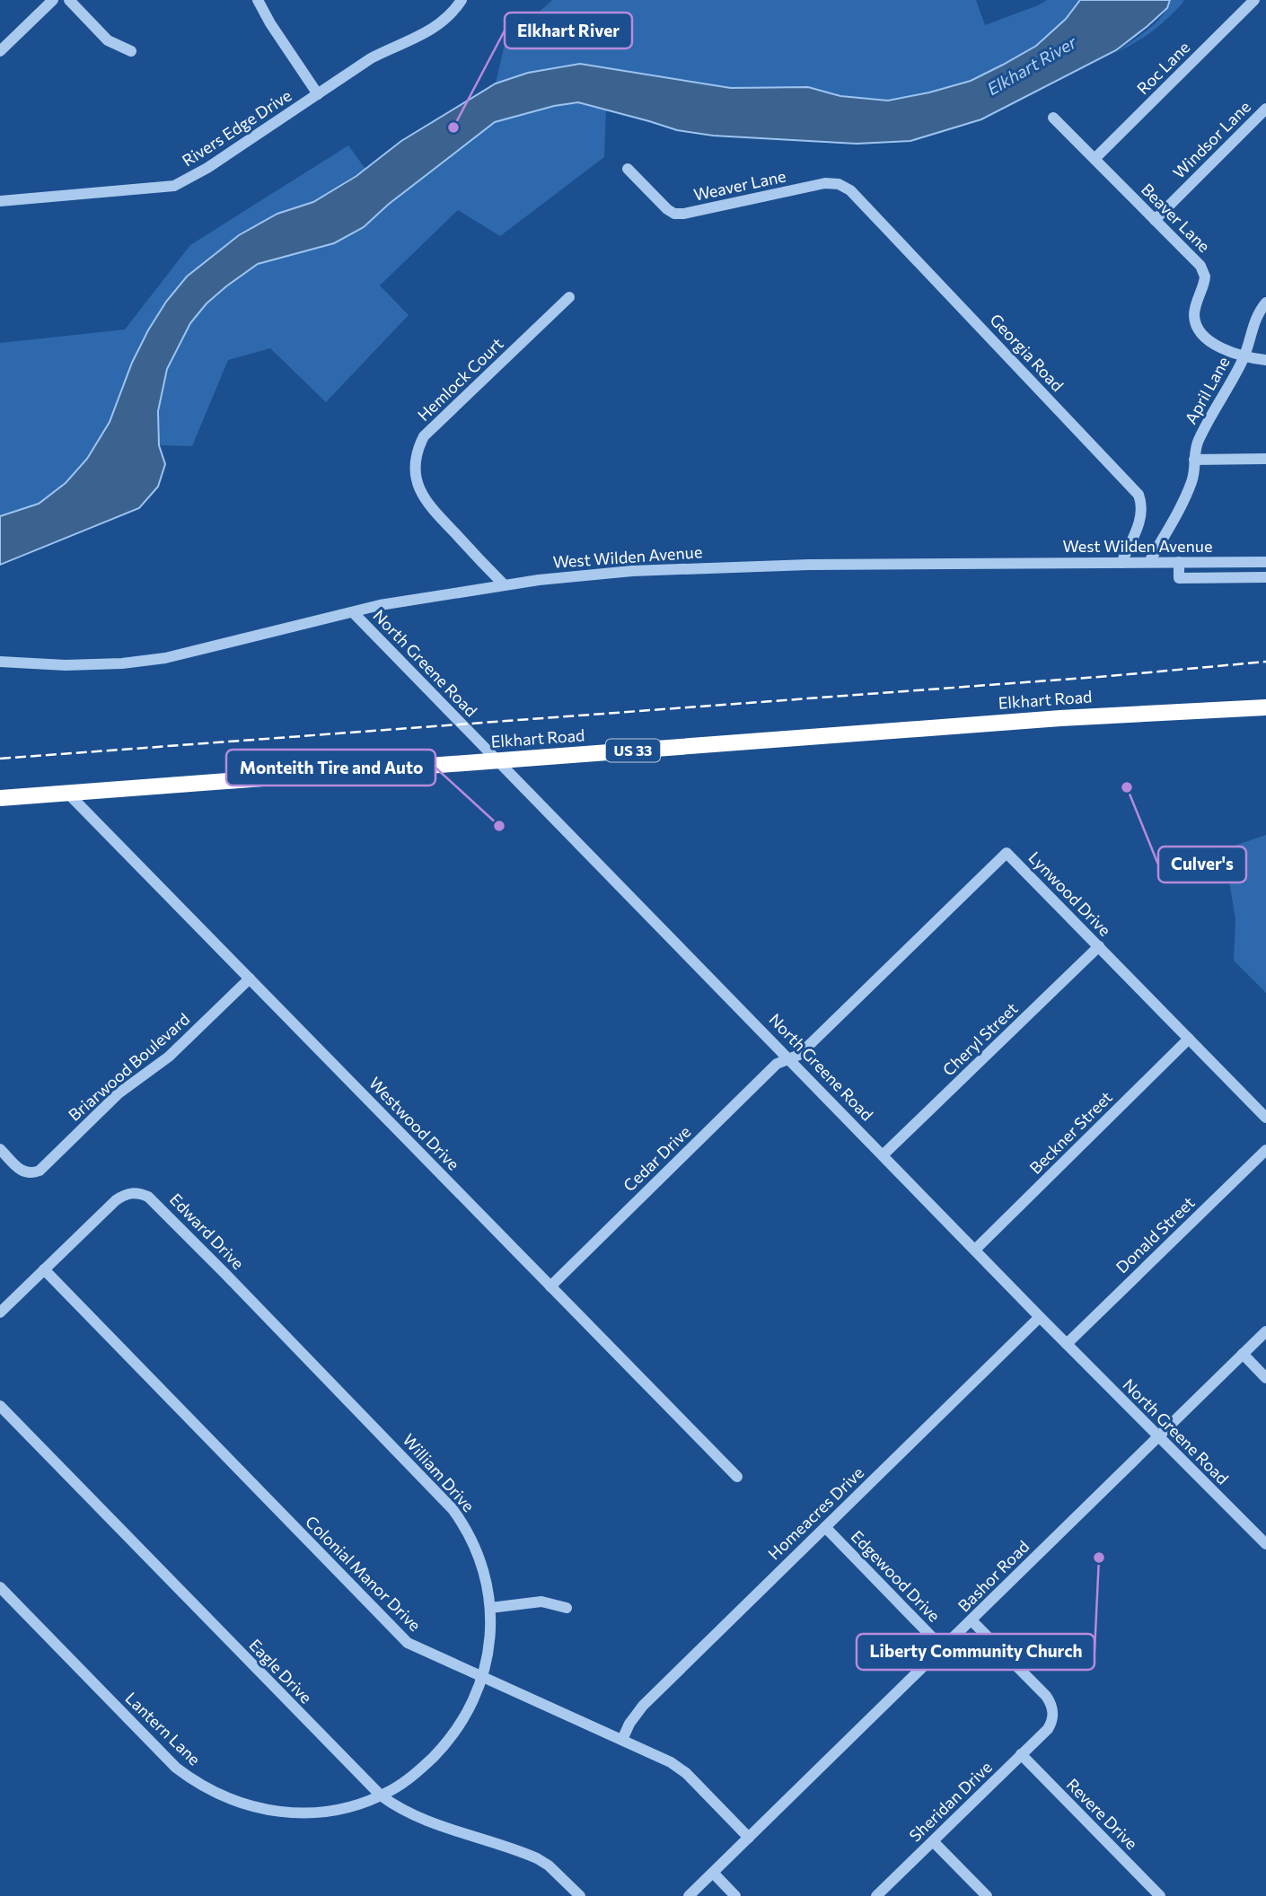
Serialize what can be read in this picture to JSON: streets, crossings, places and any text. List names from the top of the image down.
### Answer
{
  "streets": {
    "highway": ["Elkhart Road", "US 33"],
    "street": [
      "Roc Lane",
      "Rivers Edge Drive",
      "Windsor Lane",
      "Weaver Lane",
      "Beaver Lane",
      "Georgia Road",
      "Hemlock Court",
      "April Lane",
      "West Wilden Avenue",
      "North Greene Road",
      "Lynwood Drive",
      "Cheryl Street",
      "Briarwood Boulevard",
      "Westwood Drive",
      "Beckner Street",
      "Cedar Drive",
      "Edward Drive",
      "Donald Street",
      "William Drive",
      "Homeacres Drive",
      "Colonial Manor Drive",
      "Edgewood Drive",
      "Bashor Road",
      "Eagle Drive",
      "Lantern Lane",
      "Sheridan Drive",
      "Revere Drive"
    ]
  },
  "crossings": [
    ["Roc Lane", "Beaver Lane"],
    ["Windsor Lane", "Beaver Lane"],
    ["Weaver Lane", "Georgia Road"],
    ["Beaver Lane", "April Lane"],
    ["Georgia Road", "West Wilden Avenue"],
    ["Hemlock Court", "West Wilden Avenue"],
    ["April Lane", "West Wilden Avenue"],
    ["West Wilden Avenue", "North Greene Road"],
    ["North Greene Road", "Elkhart Road"],
    ["North Greene Road", "Lynwood Drive"],
    ["North Greene Road", "Cheryl Street"],
    ["North Greene Road", "Beckner Street"],
    ["North Greene Road", "Cedar Drive"],
    ["North Greene Road", "Donald Street"],
    ["North Greene Road", "Homeacres Drive"],
    ["North Greene Road", "Bashor Road"],
    ["Elkhart Road", "Westwood Drive"],
    ["Lynwood Drive", "Cheryl Street"],
    ["Lynwood Drive", "Beckner Street"],
    ["Lynwood Drive", "Cedar Drive"],
    ["Briarwood Boulevard", "Westwood Drive"],
    ["Westwood Drive", "Cedar Drive"],
    ["Edward Drive", "William Drive"],
    ["Edward Drive", "Colonial Manor Drive"],
    ["William Drive", "Colonial Manor Drive"],
    ["William Drive", "Eagle Drive"],
    ["William Drive", "Lantern Lane"],
    ["Homeacres Drive", "Colonial Manor Drive"],
    ["Homeacres Drive", "Edgewood Drive"],
    ["Colonial Manor Drive", "Bashor Road"],
    ["Edgewood Drive", "Bashor Road"],
    ["Bashor Road", "Sheridan Drive"],
    ["Eagle Drive", "Lantern Lane"],
    ["Sheridan Drive", "Revere Drive"]
  ],
  "water": ["Elkhart River"],
  "places": [
    "Elkhart River",
    "Culver's",
    "Monteith Tire and Auto",
    "Liberty Community Church"
  ]
}
